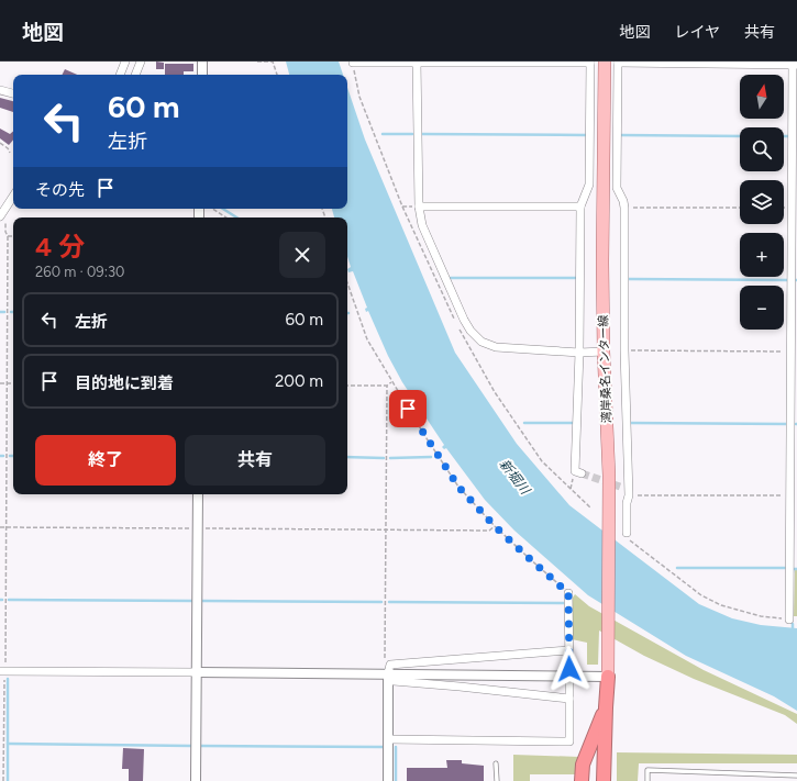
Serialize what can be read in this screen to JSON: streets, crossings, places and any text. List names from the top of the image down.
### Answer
{
  "streets": {
    "main road": ["湾岸桑名インター線"]
  },
  "water": ["新堀川"],
  "north": "top",
  "page": {
    "header": "地図",
    "nav": ["地図", "レイヤ", "共有"],
    "map_buttons": ["+", "−"],
    "turn": ["60 m", "左折"],
    "then": "その先",
    "heading": ["4 分", "260 m · 09:30"],
    "list": [
      {
        "name": "左折",
        "value": "60 m"
      },
      {
        "name": "目的地に到着",
        "value": "200 m"
      }
    ],
    "buttons": ["終了", "共有"]
  }
}
